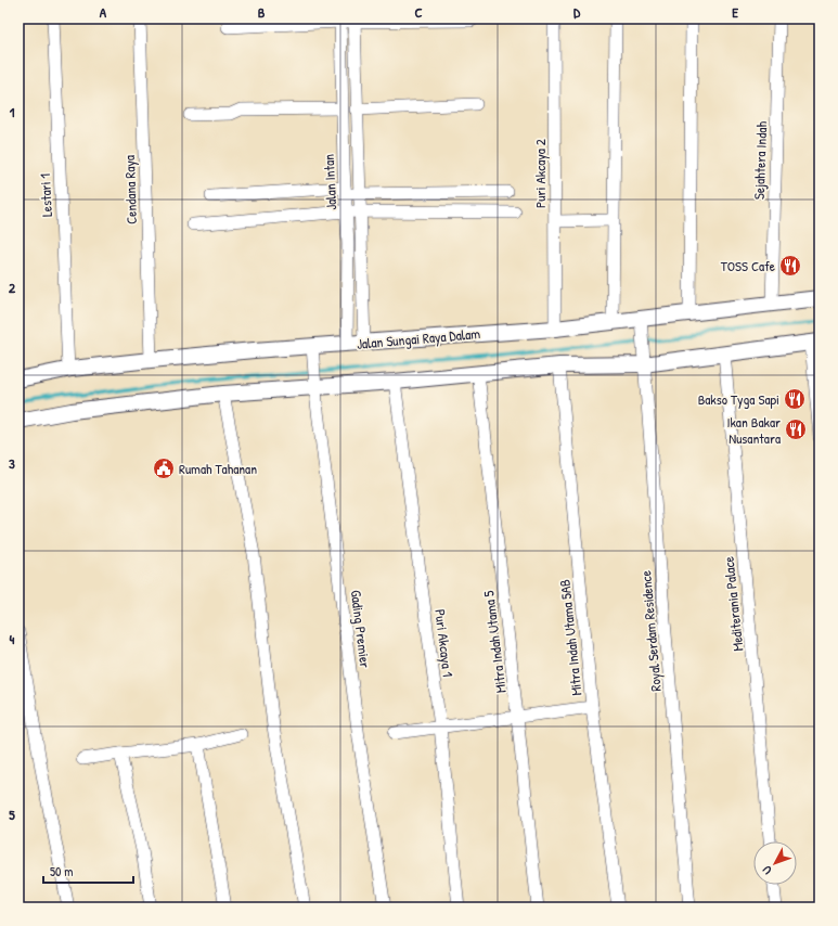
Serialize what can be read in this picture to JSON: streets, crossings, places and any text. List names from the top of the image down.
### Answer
{
  "streets": {
    "street": [
      "Sejahtera Indah",
      "Puri Akcaya 2",
      "Jalan Intan",
      "Cendana Raya",
      "Lestari 1",
      "Jalan Sungai Raya Dalam",
      "Mediterania Palace",
      "Gading Premier",
      "Royal Serdam Residence",
      "Mitra Indah Utama 5AB",
      "Mitra Indah Utama 5",
      "Puri Akcaya 1"
    ]
  },
  "crossings": [
    ["Sejahtera Indah", "Jalan Sungai Raya Dalam"],
    ["Puri Akcaya 2", "Jalan Sungai Raya Dalam"],
    ["Jalan Intan", "Jalan Sungai Raya Dalam"],
    ["Cendana Raya", "Jalan Sungai Raya Dalam"],
    ["Lestari 1", "Jalan Sungai Raya Dalam"],
    ["Jalan Sungai Raya Dalam", "Gading Premier"],
    ["Jalan Sungai Raya Dalam", "Royal Serdam Residence"]
  ],
  "places": {
    "restaurant": ["TOSS Cafe", "Bakso Tyga Sapi", "Ikan Bakar Nusantara"],
    "public building": ["Rumah Tahanan"]
  },
  "scale_bar": "50 m",
  "north": "bottom left",
  "grid": {
    "columns": [
      "A",
      "B",
      "C",
      "D",
      "E"
    ],
    "rows": [
      "1",
      "2",
      "3",
      "4",
      "5"
    ]
  }
}
